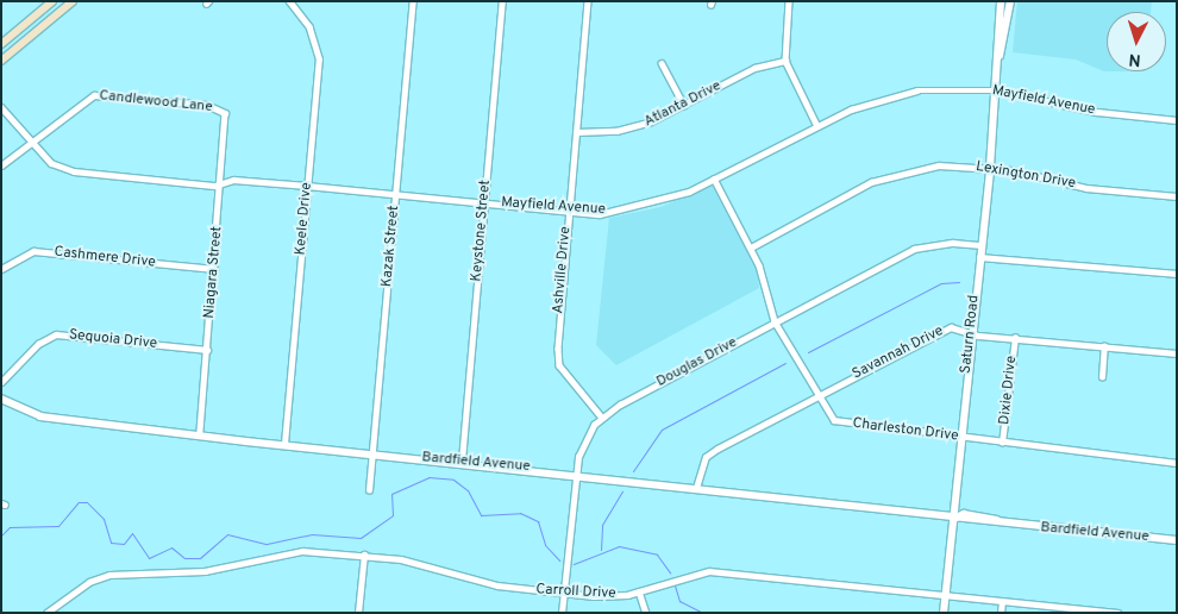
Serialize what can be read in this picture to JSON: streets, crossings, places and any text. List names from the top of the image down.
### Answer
{
  "streets": {
    "street": [
      "Mayfield Avenue",
      "Candlewood Lane",
      "Atlanta Drive",
      "Lexington Drive",
      "Keele Drive",
      "Keystone Street",
      "Kazak Street",
      "Cashmere Drive",
      "Ashville Drive",
      "Niagara Street",
      "Saturn Road",
      "Sequoia Drive",
      "Savannah Drive",
      "Douglas Drive",
      "Dixie Drive",
      "Charleston Drive",
      "Bardfield Avenue",
      "Carroll Drive"
    ]
  },
  "crossings": [
    ["Mayfield Avenue", "Candlewood Lane"],
    ["Mayfield Avenue", "Keele Drive"],
    ["Mayfield Avenue", "Keystone Street"],
    ["Mayfield Avenue", "Kazak Street"],
    ["Mayfield Avenue", "Ashville Drive"],
    ["Mayfield Avenue", "Niagara Street"],
    ["Mayfield Avenue", "Saturn Road"],
    ["Mayfield Avenue", "Charleston Drive"],
    ["Candlewood Lane", "Niagara Street"],
    ["Atlanta Drive", "Ashville Drive"],
    ["Lexington Drive", "Saturn Road"],
    ["Lexington Drive", "Charleston Drive"],
    ["Keele Drive", "Bardfield Avenue"],
    ["Keystone Street", "Bardfield Avenue"],
    ["Kazak Street", "Bardfield Avenue"],
    ["Cashmere Drive", "Niagara Street"],
    ["Ashville Drive", "Douglas Drive"],
    ["Niagara Street", "Sequoia Drive"],
    ["Niagara Street", "Bardfield Avenue"],
    ["Saturn Road", "Savannah Drive"],
    ["Saturn Road", "Douglas Drive"],
    ["Saturn Road", "Charleston Drive"],
    ["Saturn Road", "Bardfield Avenue"],
    ["Saturn Road", "Carroll Drive"],
    ["Savannah Drive", "Dixie Drive"],
    ["Savannah Drive", "Charleston Drive"],
    ["Savannah Drive", "Bardfield Avenue"],
    ["Douglas Drive", "Charleston Drive"],
    ["Douglas Drive", "Bardfield Avenue"],
    ["Douglas Drive", "Carroll Drive"],
    ["Dixie Drive", "Charleston Drive"]
  ],
  "north": "bottom"
}
